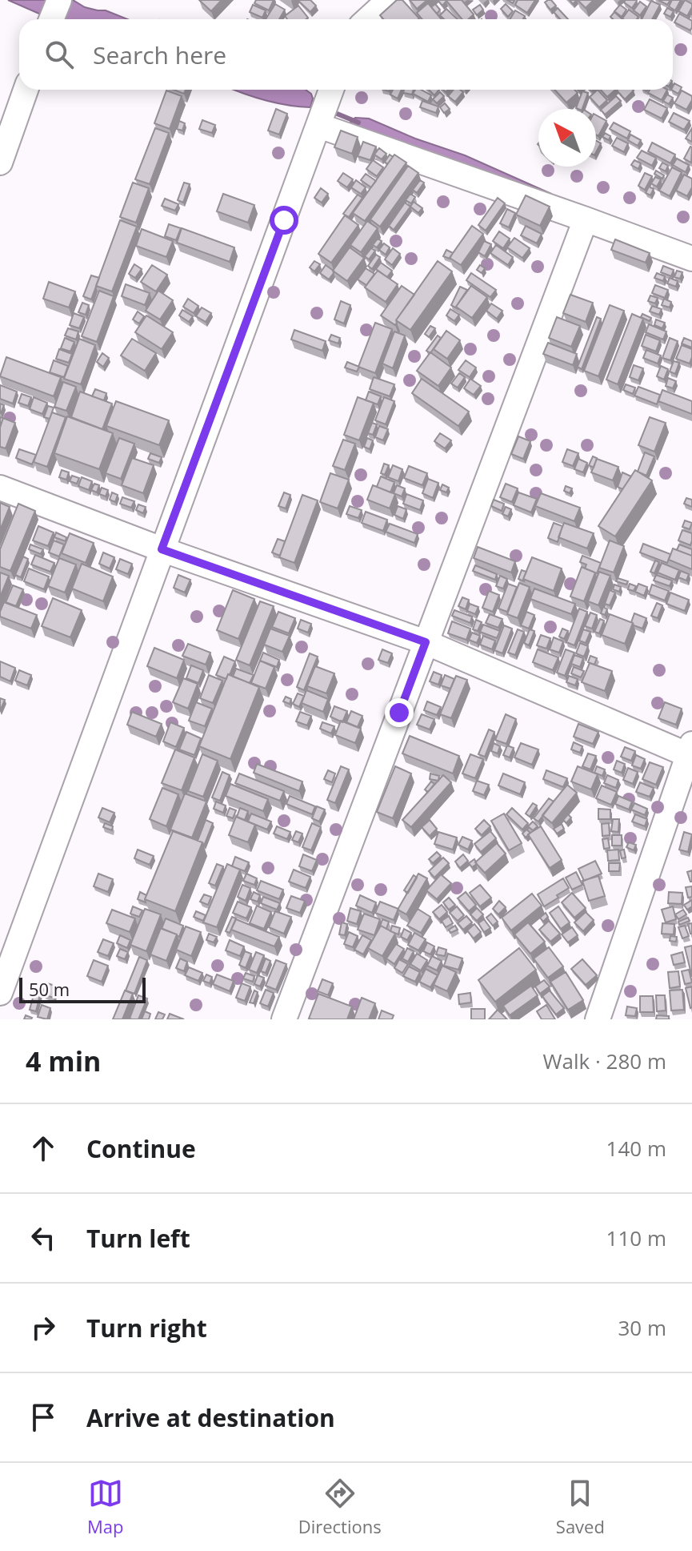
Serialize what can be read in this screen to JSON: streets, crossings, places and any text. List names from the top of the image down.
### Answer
{
  "scale_bar": "50 m",
  "north": "top left",
  "page": {
    "search": "Search here",
    "scale": "50 m",
    "heading": ["4 min", "Walk · 280 m"],
    "list": [
      ["Continue", "140 m"],
      ["Turn left", "110 m"],
      ["Turn right", "30 m"],
      "Arrive at destination"
    ],
    "nav": ["Map", "Directions", "Saved"]
  }
}
